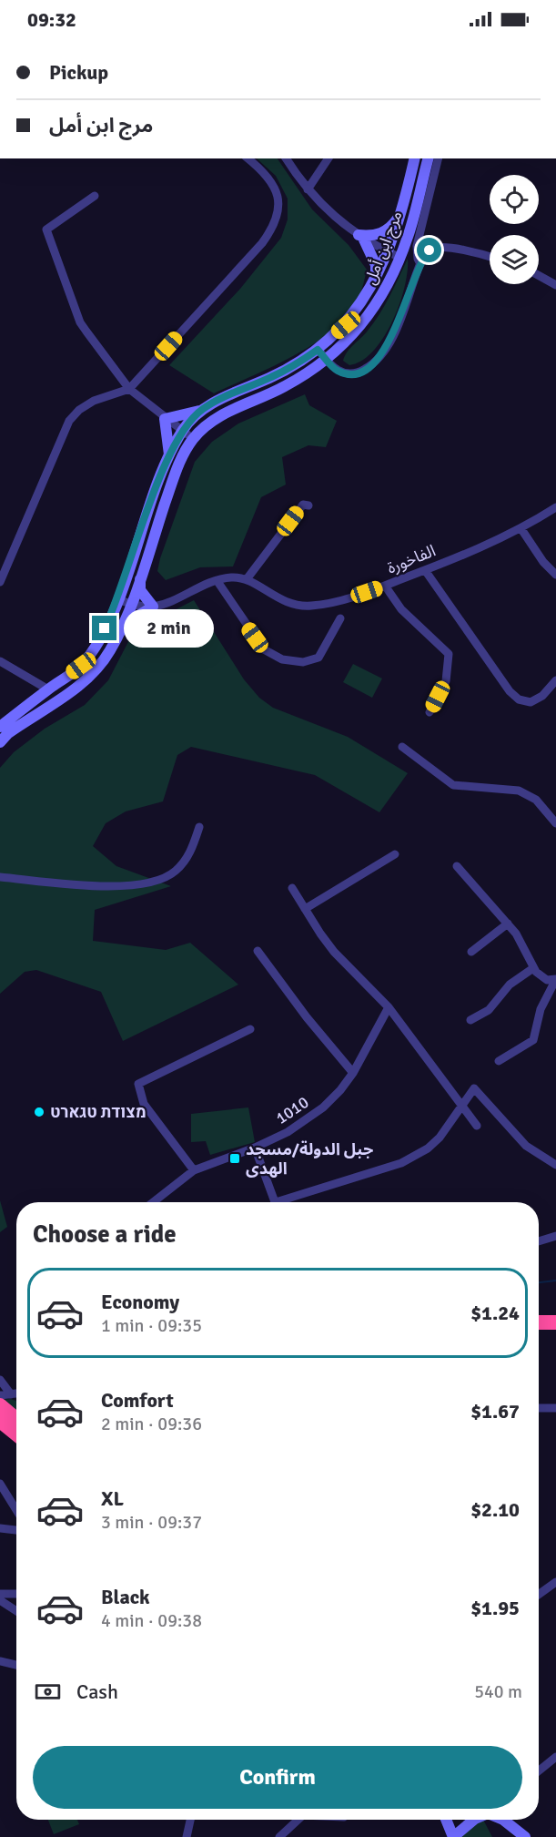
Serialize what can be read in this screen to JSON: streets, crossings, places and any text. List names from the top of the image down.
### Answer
{
  "streets": {
    "street": ["مرج ابن أمل", "الفاخورة", "1010"]
  },
  "places": {
    "other": ["מצודת טגארט"],
    "transit": ["جبل الدولة/مسجد الهدى"]
  },
  "page": {
    "status": "09:32",
    "banner": ["Pickup", "مرج ابن أمل"],
    "bubble": "2 min",
    "heading": "Choose a ride",
    "list": [
      {
        "name": "Economy",
        "note": "1 min · 09:35",
        "value": "$1.24"
      },
      {
        "name": "Comfort",
        "note": "2 min · 09:36",
        "value": "$1.67"
      },
      {
        "name": "XL",
        "note": "3 min · 09:37",
        "value": "$2.10"
      },
      {
        "name": "Black",
        "note": "4 min · 09:38",
        "value": "$1.95"
      }
    ],
    "pay": ["Cash", "540 m"],
    "buttons": "Confirm"
  }
}
